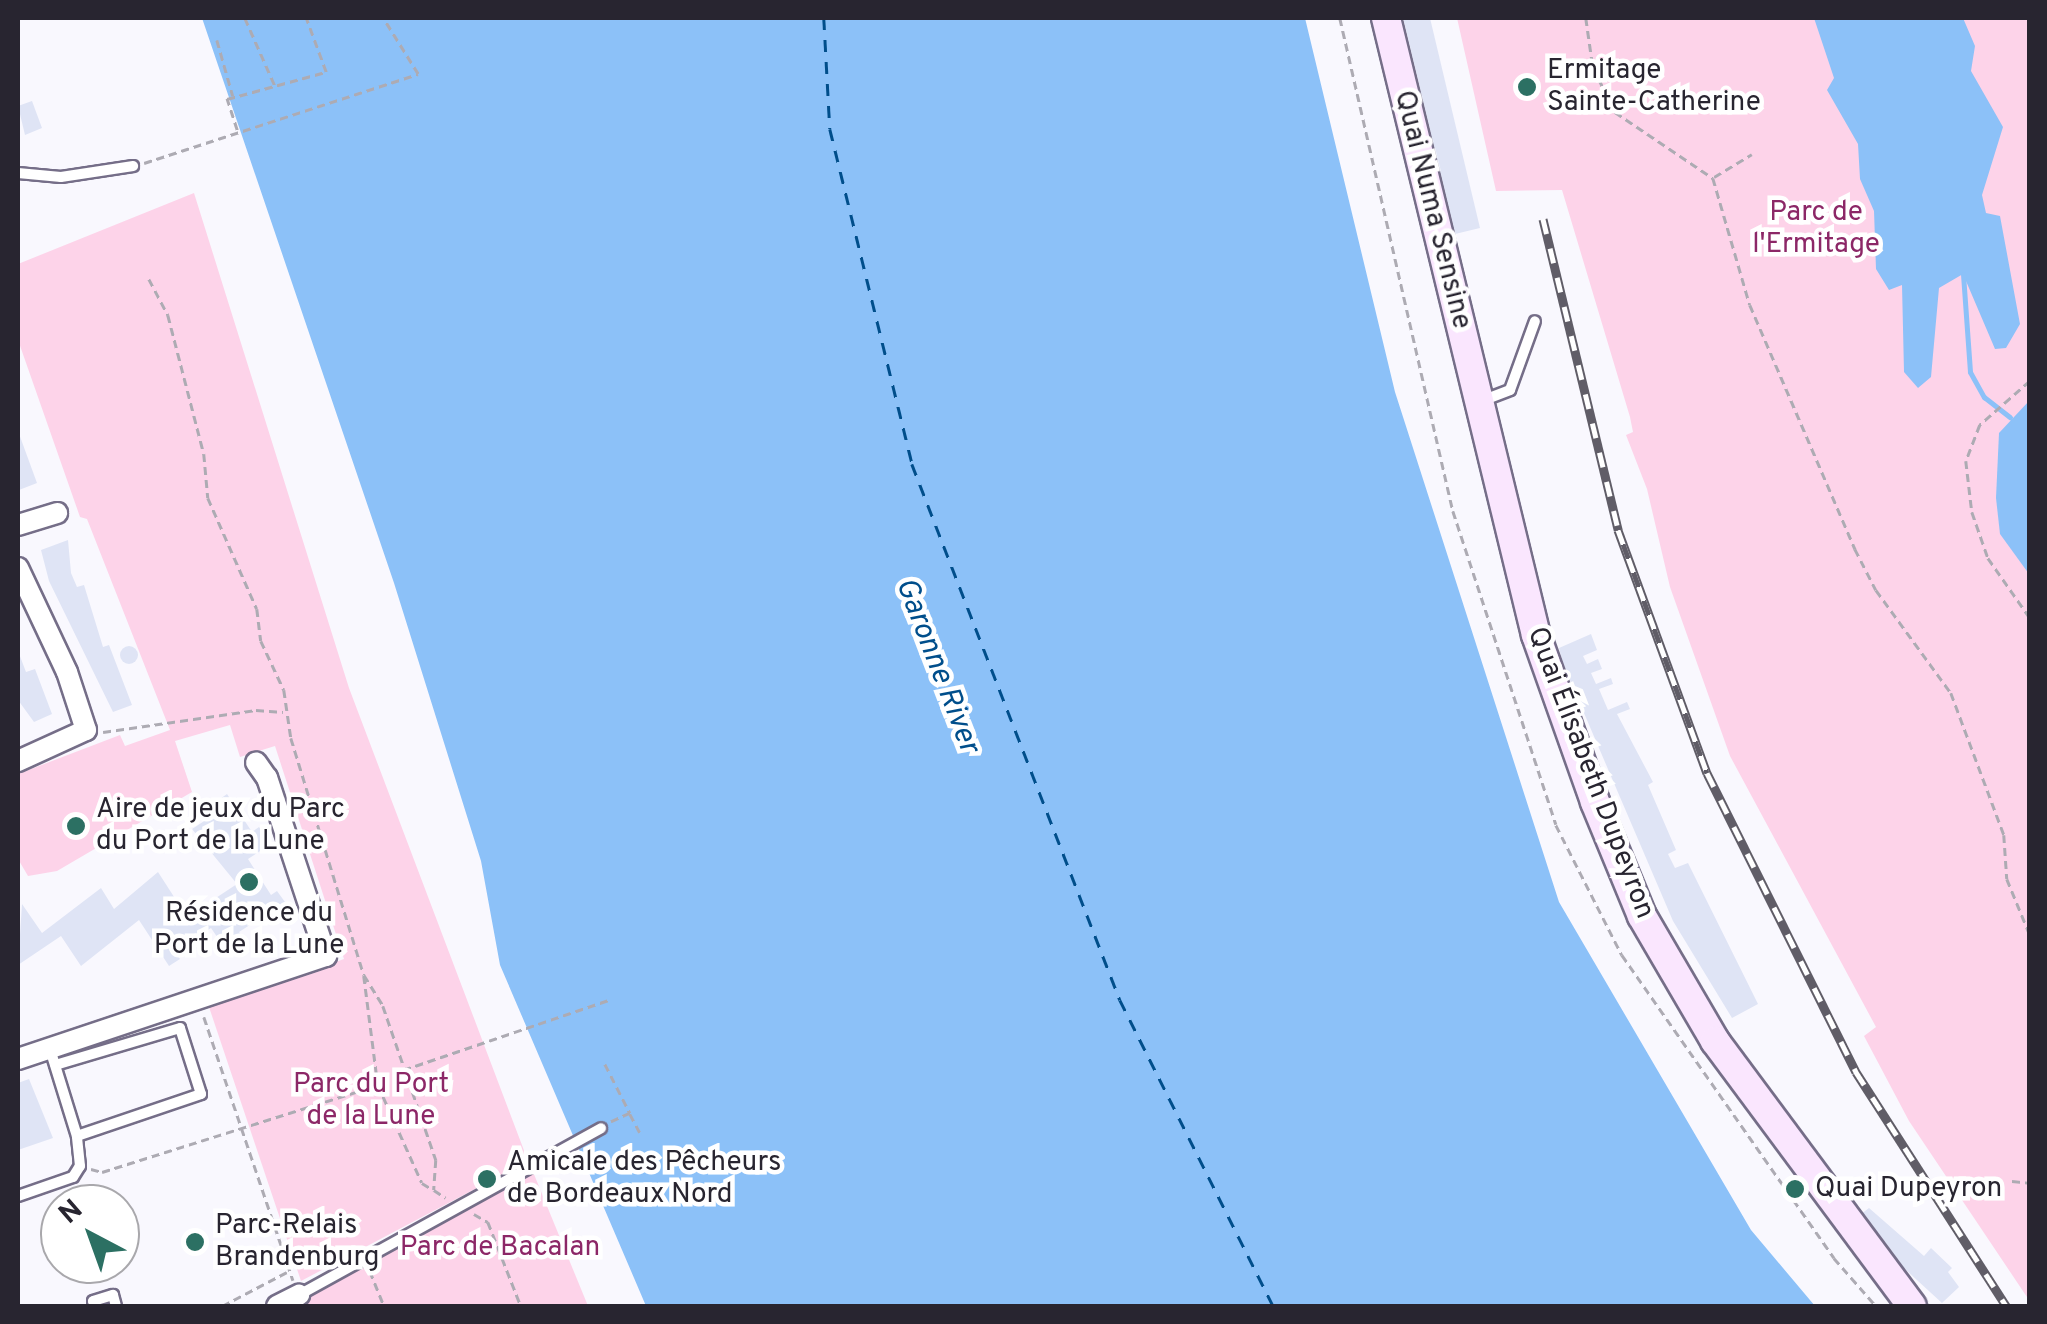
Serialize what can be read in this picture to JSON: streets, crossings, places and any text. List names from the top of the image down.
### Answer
{
  "streets": {
    "main road": ["Quai Numa Sensine", "Quai Élisabeth Dupeyron"]
  },
  "crossings": [
    ["Quai Numa Sensine", "Quai Élisabeth Dupeyron"]
  ],
  "water": ["Garonne River"],
  "parks": ["Parc de l'Ermitage", "Parc du Port de la Lune", "Parc de Bacalan"],
  "places": [
    "Ermitage Sainte-Catherine",
    "Aire de jeux du Parc du Port de la Lune",
    "Résidence du Port de la Lune",
    "Amicale des Pêcheurs de Bordeaux Nord",
    "Quai Dupeyron",
    "Parc-Relais Brandenburg"
  ],
  "north": "top left"
}
